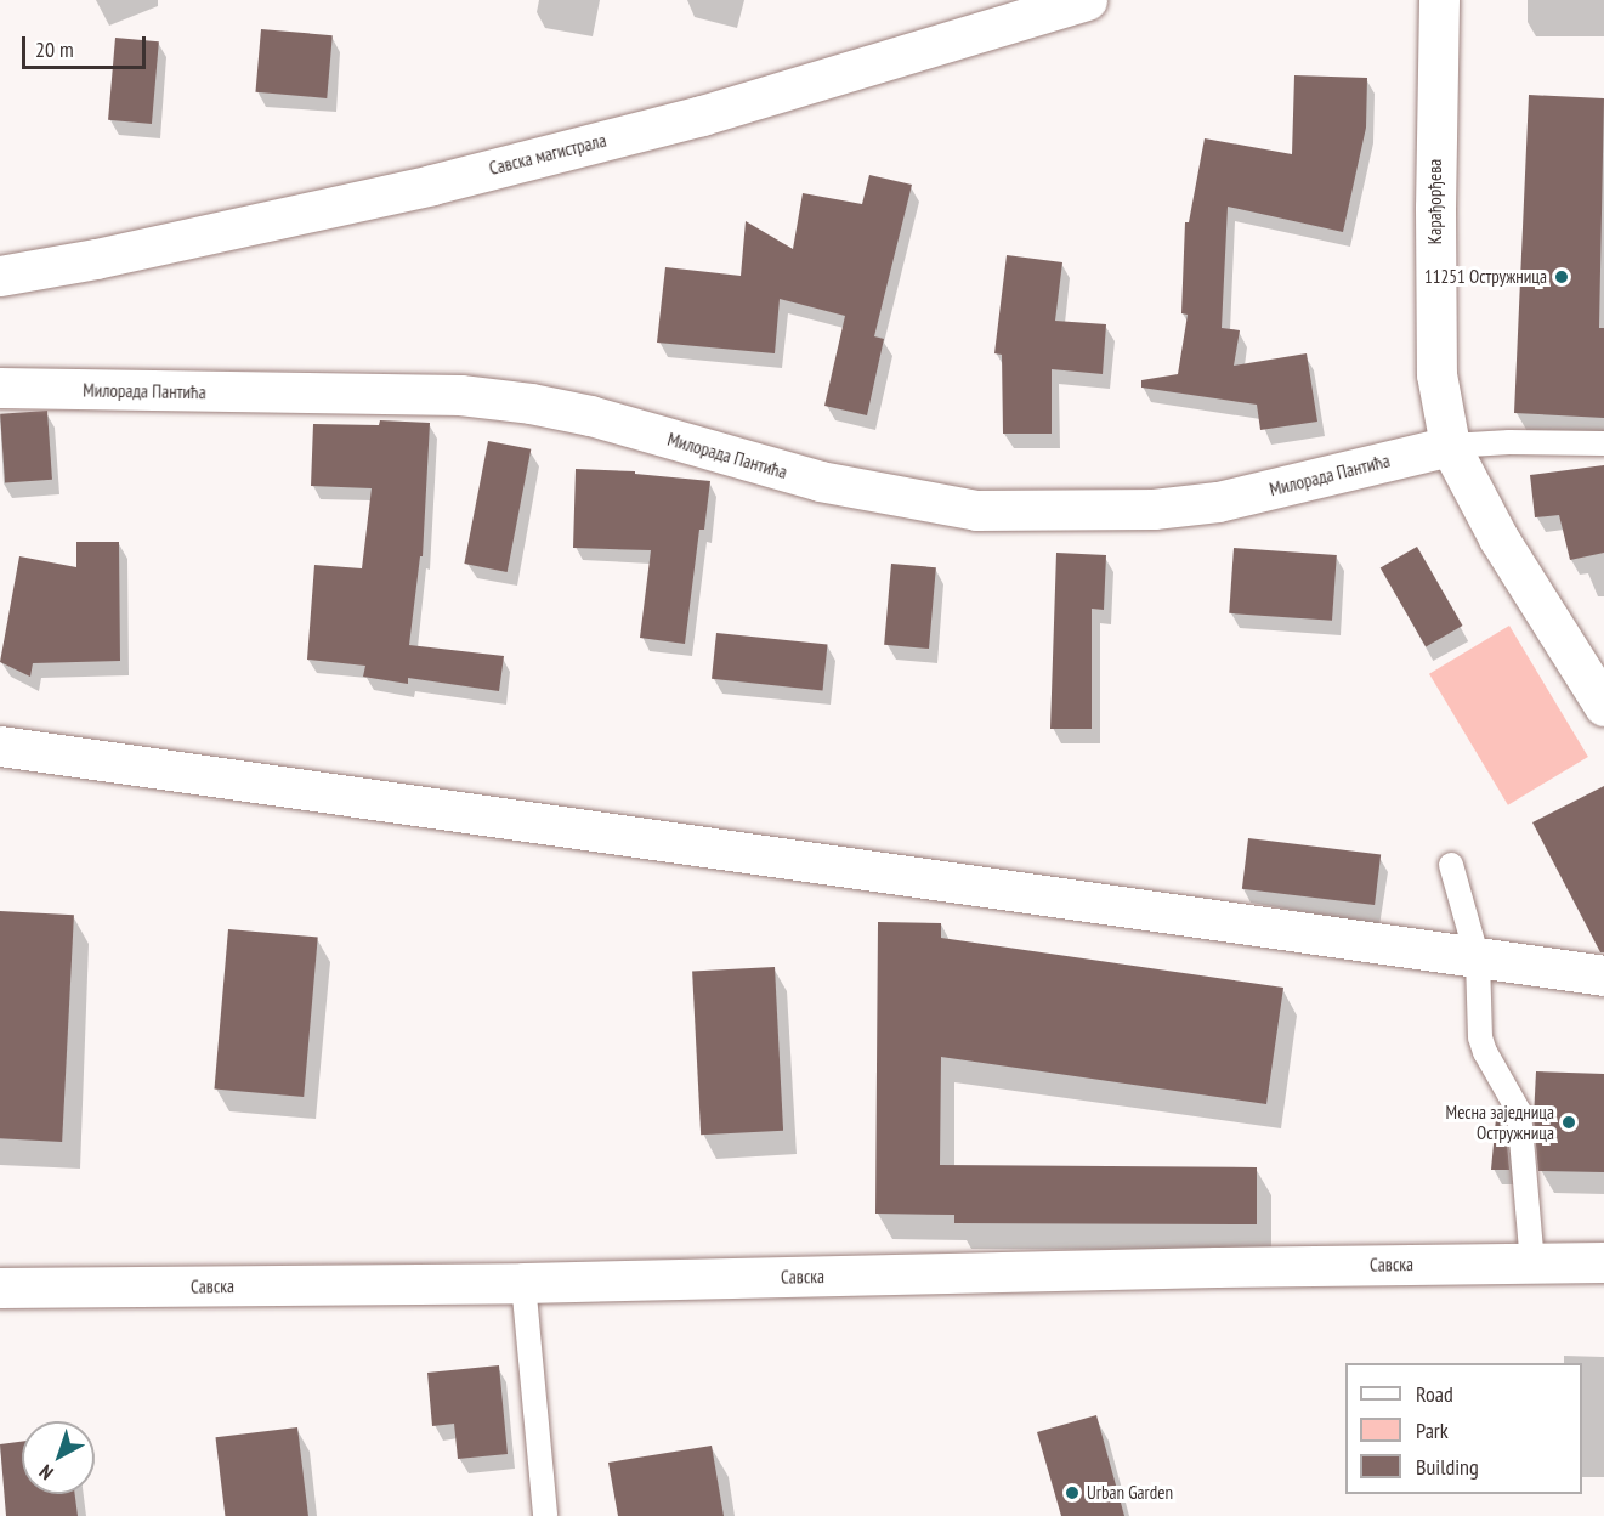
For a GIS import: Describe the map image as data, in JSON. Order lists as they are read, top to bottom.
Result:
{
  "streets": {
    "street": [
      "Савска магистрала",
      "Карађорђева",
      "Милорада Пантића",
      "Савска"
    ]
  },
  "crossings": [
    ["Карађорђева", "Милорада Пантића"]
  ],
  "places": ["11251 Остружница", "Месна заједница Остружница", "Urban Garden"],
  "legend": ["Road", "Park", "Building"],
  "scale_bar": "20 m",
  "north": "bottom left"
}
